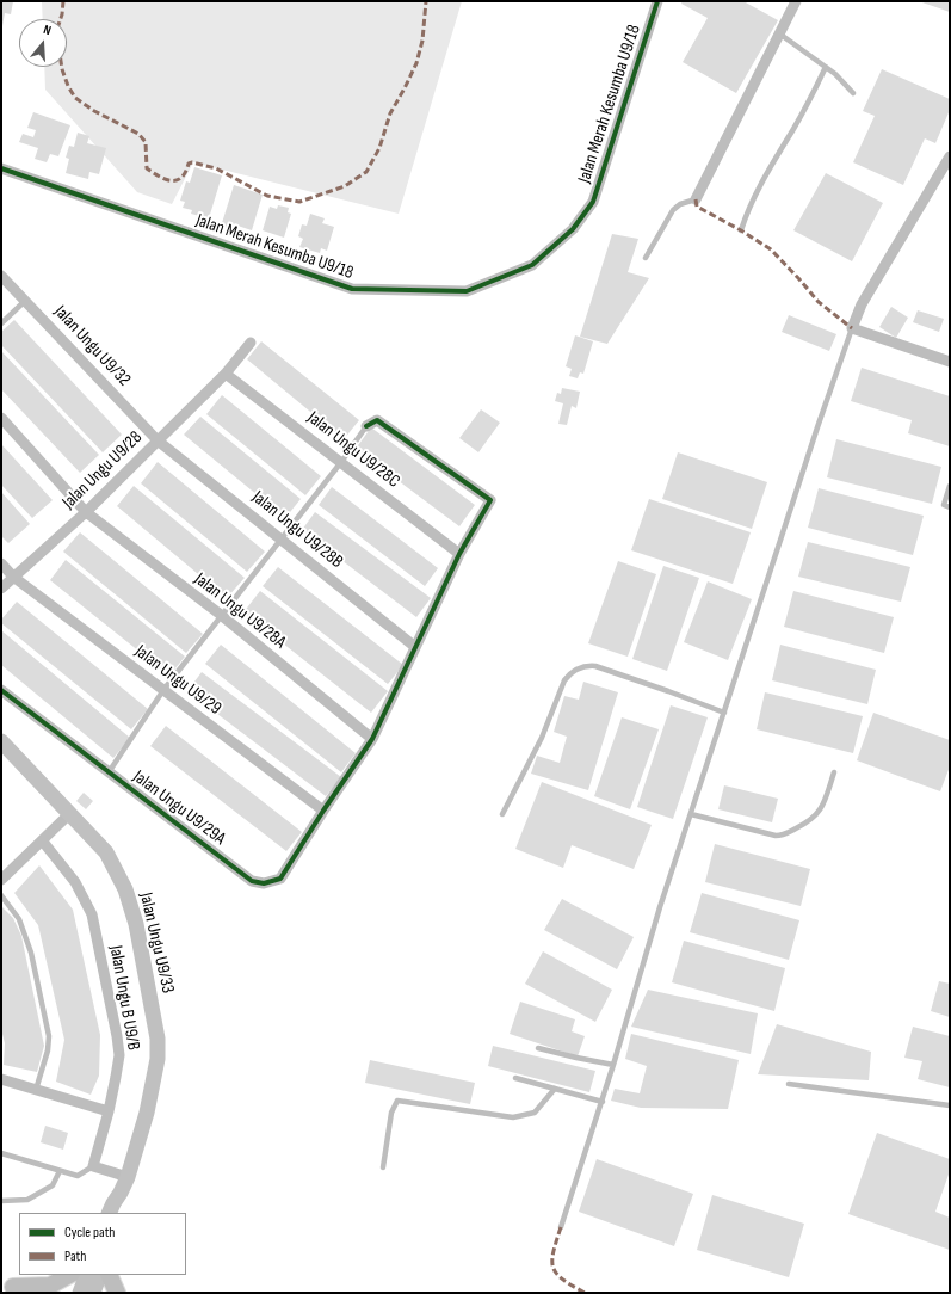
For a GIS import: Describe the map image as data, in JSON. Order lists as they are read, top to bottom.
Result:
{
  "streets": {
    "street": [
      "Jalan Merah Kesumba U9/18",
      "Jalan Ungu U9/32",
      "Jalan Ungu U9/28C",
      "Jalan Ungu U9/28",
      "Jalan Ungu U9/28B",
      "Jalan Ungu U9/28A",
      "Jalan Ungu U9/29",
      "Jalan Ungu U9/29A",
      "Jalan Ungu U9/33",
      "Jalan Ungu B U9/B"
    ]
  },
  "crossings": [
    ["Jalan Ungu U9/32", "Jalan Ungu U9/28"],
    ["Jalan Ungu U9/32", "Jalan Ungu U9/28B"],
    ["Jalan Ungu U9/28C", "Jalan Ungu U9/28"],
    ["Jalan Ungu U9/28C", "Jalan Ungu U9/29A"],
    ["Jalan Ungu U9/28", "Jalan Ungu U9/28B"],
    ["Jalan Ungu U9/28", "Jalan Ungu U9/28A"],
    ["Jalan Ungu U9/28", "Jalan Ungu U9/29"],
    ["Jalan Ungu U9/28B", "Jalan Ungu U9/29A"],
    ["Jalan Ungu U9/28A", "Jalan Ungu U9/29A"],
    ["Jalan Ungu U9/29", "Jalan Ungu U9/29A"]
  ],
  "legend": ["Cycle path", "Path"],
  "north": "top"
}
